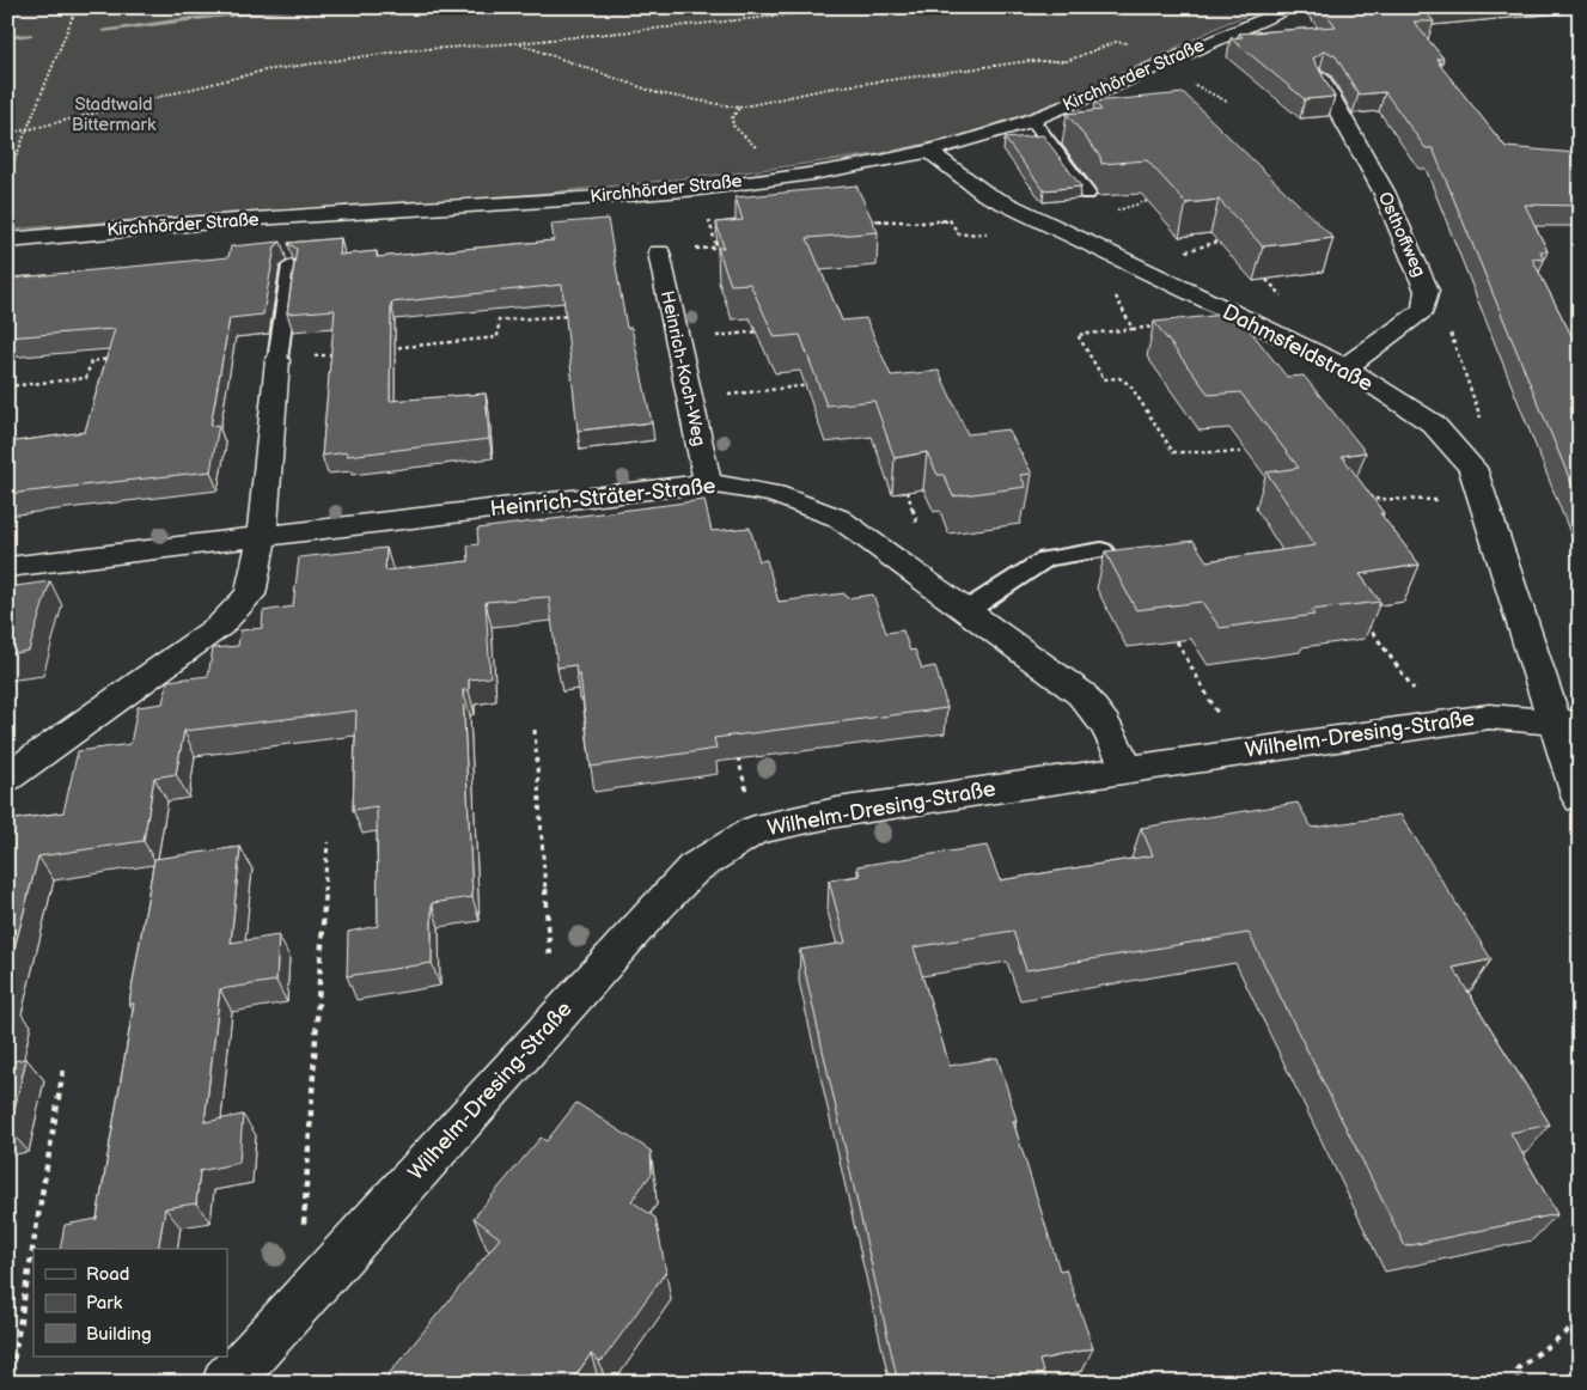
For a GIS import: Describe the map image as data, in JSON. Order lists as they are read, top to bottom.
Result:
{
  "streets": {
    "street": [
      "Kirchhörder Straße",
      "Osthoffweg",
      "Dahmsfeldstraße",
      "Heinrich-Koch-Weg",
      "Heinrich-Sträter-Straße",
      "Wilhelm-Dresing-Straße"
    ]
  },
  "crossings": [
    ["Kirchhörder Straße", "Dahmsfeldstraße"],
    ["Osthoffweg", "Dahmsfeldstraße"],
    ["Dahmsfeldstraße", "Wilhelm-Dresing-Straße"],
    ["Heinrich-Koch-Weg", "Heinrich-Sträter-Straße"],
    ["Heinrich-Sträter-Straße", "Wilhelm-Dresing-Straße"]
  ],
  "parks": ["Stadtwald Bittermark"],
  "legend": ["Road", "Park", "Building"]
}
